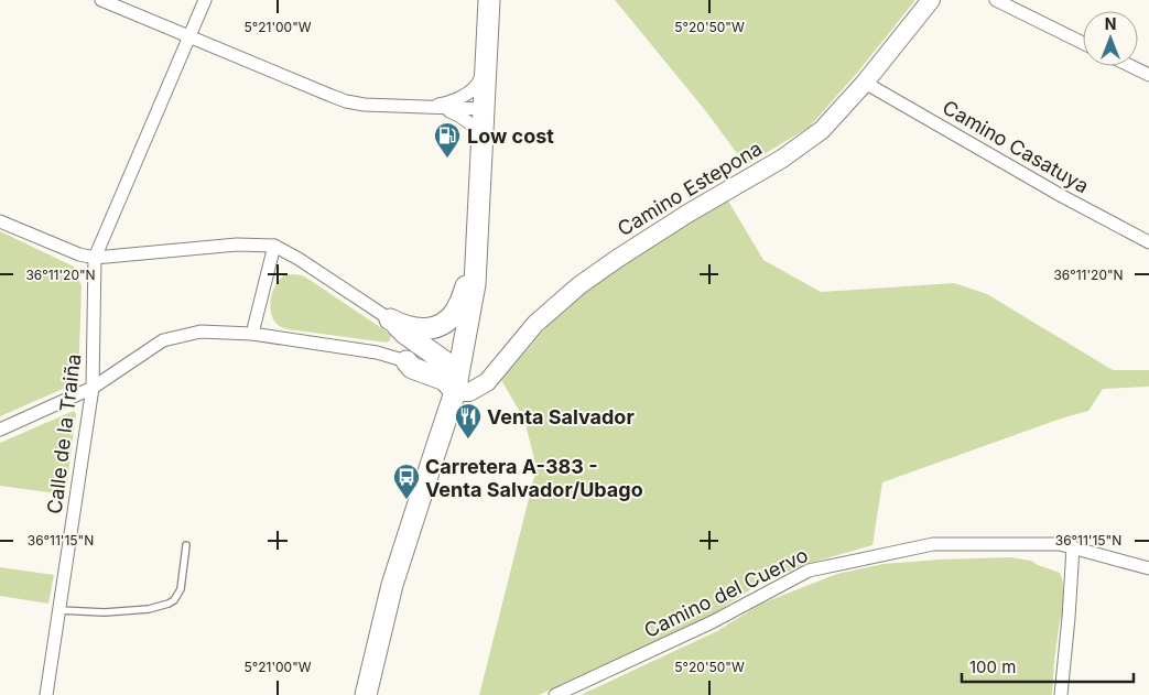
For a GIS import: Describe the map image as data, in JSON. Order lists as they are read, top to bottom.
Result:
{
  "streets": {
    "main road": ["Camino Estepona"],
    "street": ["Camino Casatuya", "Calle de la Traiña", "Camino del Cuervo"]
  },
  "crossings": [
    ["Camino Casatuya", "Camino Estepona"]
  ],
  "places": {
    "fuel station": ["Low cost"],
    "restaurant": ["Venta Salvador"],
    "bus stop": ["Carretera A-383 - Venta Salvador/Ubago"]
  },
  "scale_bar": "100 m",
  "north": "top",
  "coordinates": [
    "5°21'00\"W",
    "5°20'50\"W",
    "36°11'20\"N",
    "36°11'15\"N"
  ]
}
